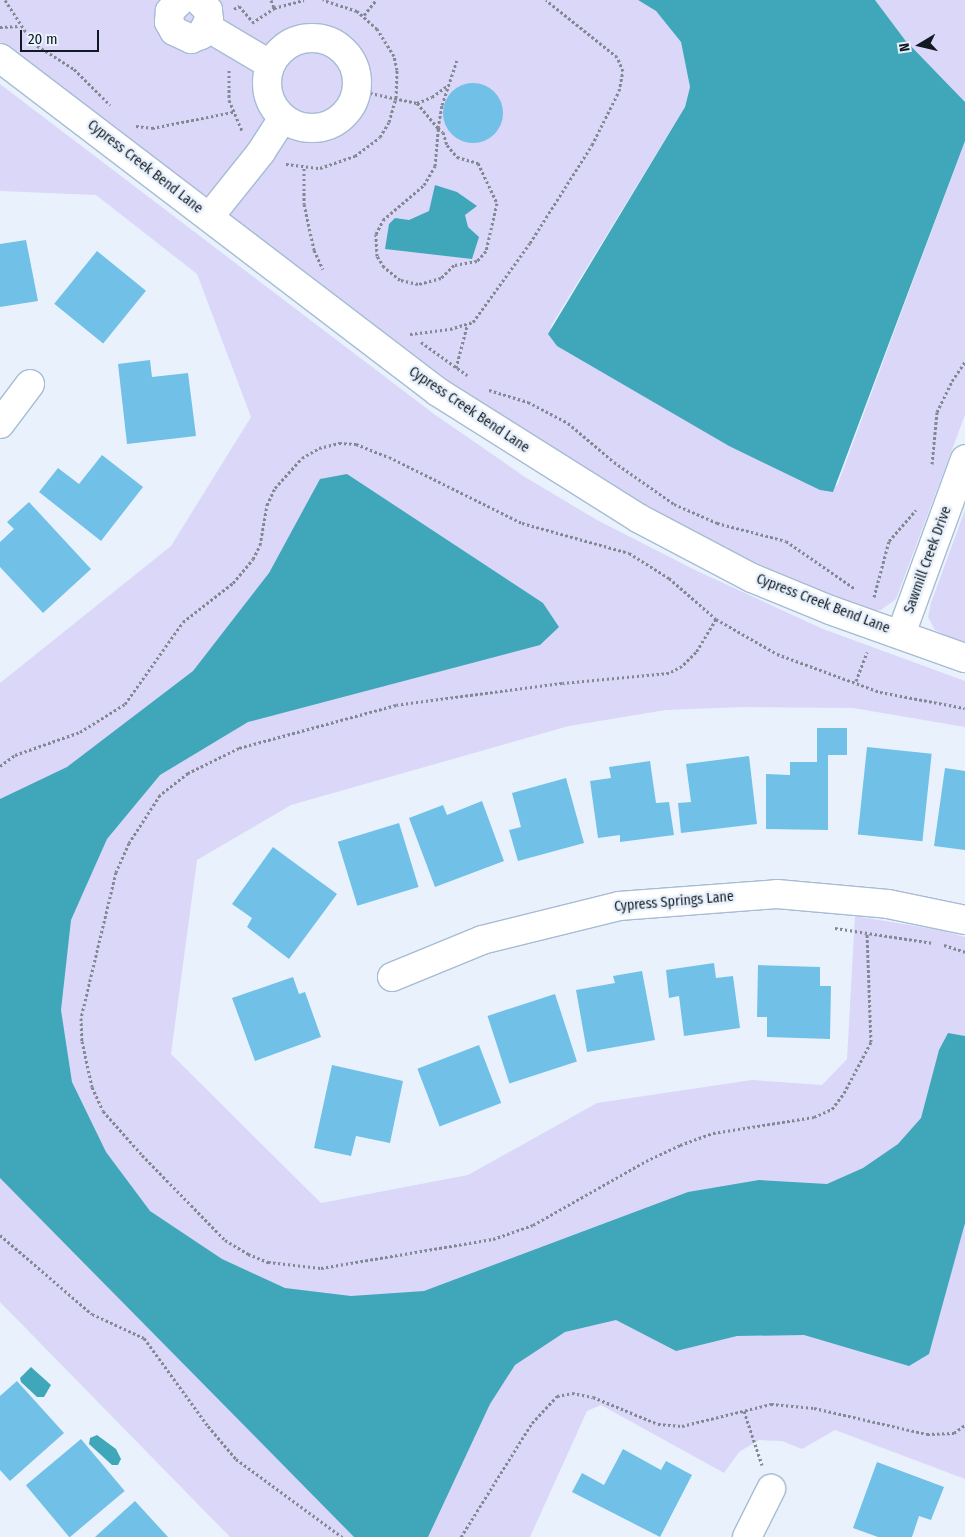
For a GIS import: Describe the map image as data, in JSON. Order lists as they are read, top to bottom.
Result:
{
  "streets": {
    "street": ["Cypress Creek Bend Lane", "Sawmill Creek Drive", "Cypress Springs Lane"]
  },
  "crossings": [
    ["Cypress Creek Bend Lane", "Sawmill Creek Drive"]
  ],
  "scale_bar": "20 m",
  "north": "left"
}
